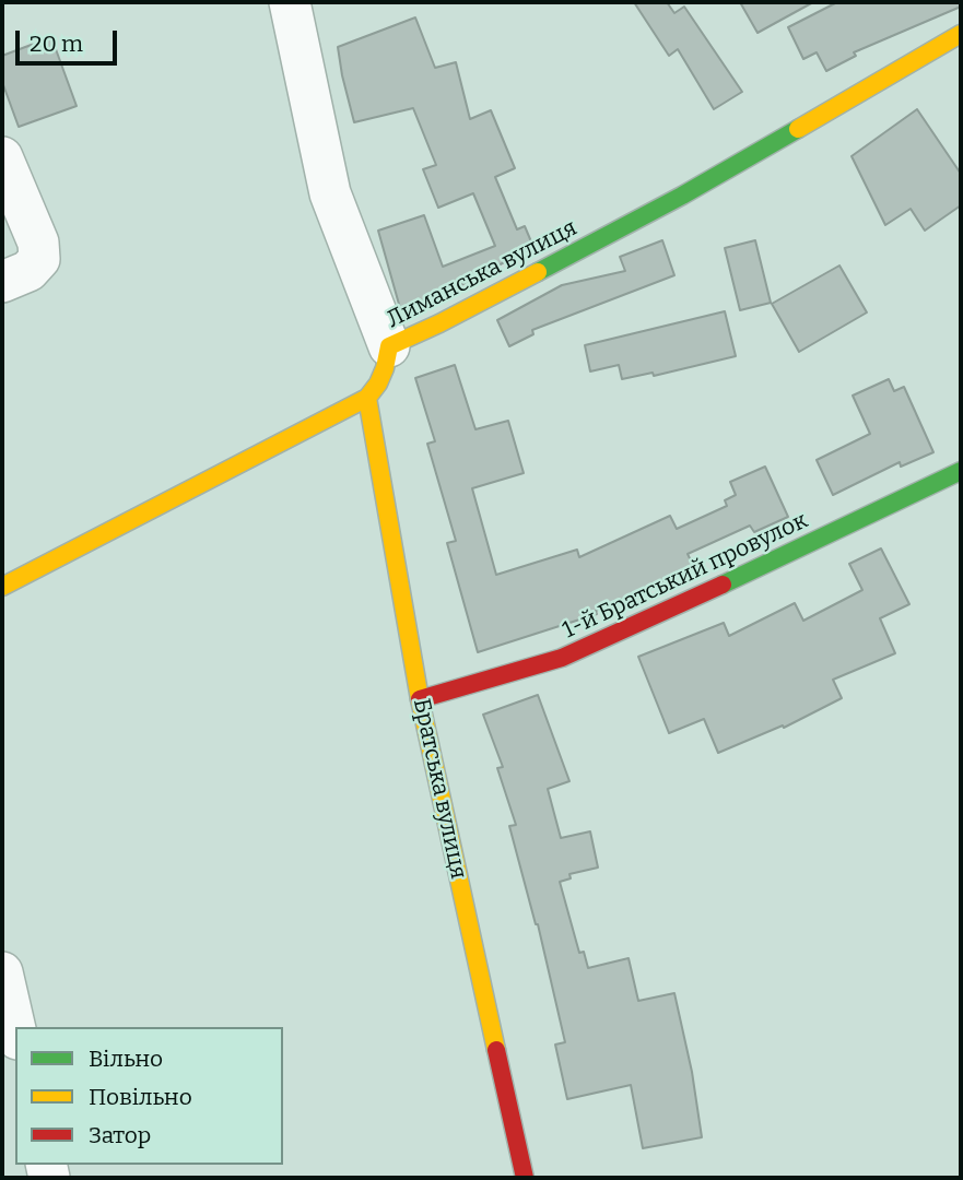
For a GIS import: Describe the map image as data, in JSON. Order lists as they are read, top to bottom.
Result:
{
  "streets": {
    "street": ["Лиманська вулиця", "1-й Братський провулок", "Братська вулиця"]
  },
  "crossings": [
    ["Лиманська вулиця", "Братська вулиця"],
    ["1-й Братський провулок", "Братська вулиця"]
  ],
  "legend": ["Вільно", "Повільно", "Затор"],
  "scale_bar": "20 m"
}
